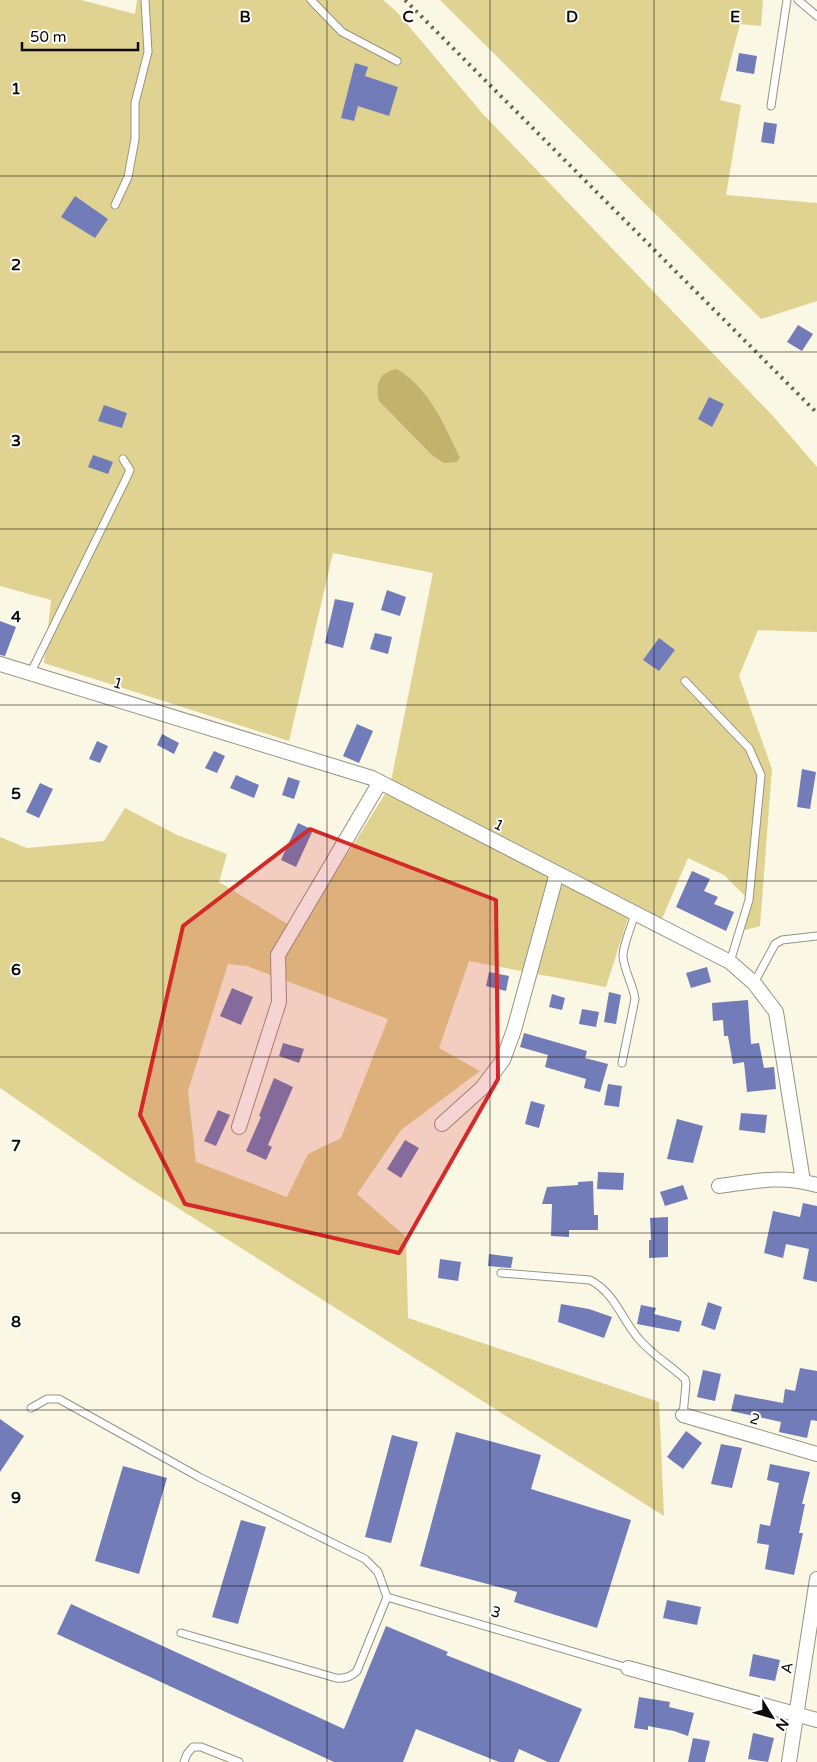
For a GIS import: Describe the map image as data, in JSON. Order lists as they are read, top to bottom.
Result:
{
  "streets": {
    "street": [
      "1",
      "2",
      "3",
      "A"
    ]
  },
  "crossings": [
    ["3", "A"]
  ],
  "scale_bar": "50 m",
  "north": "bottom right",
  "grid": {
    "columns": [
      "B",
      "C",
      "D",
      "E"
    ],
    "rows": [
      "1",
      "2",
      "3",
      "4",
      "5",
      "6",
      "7",
      "8",
      "9"
    ]
  }
}
